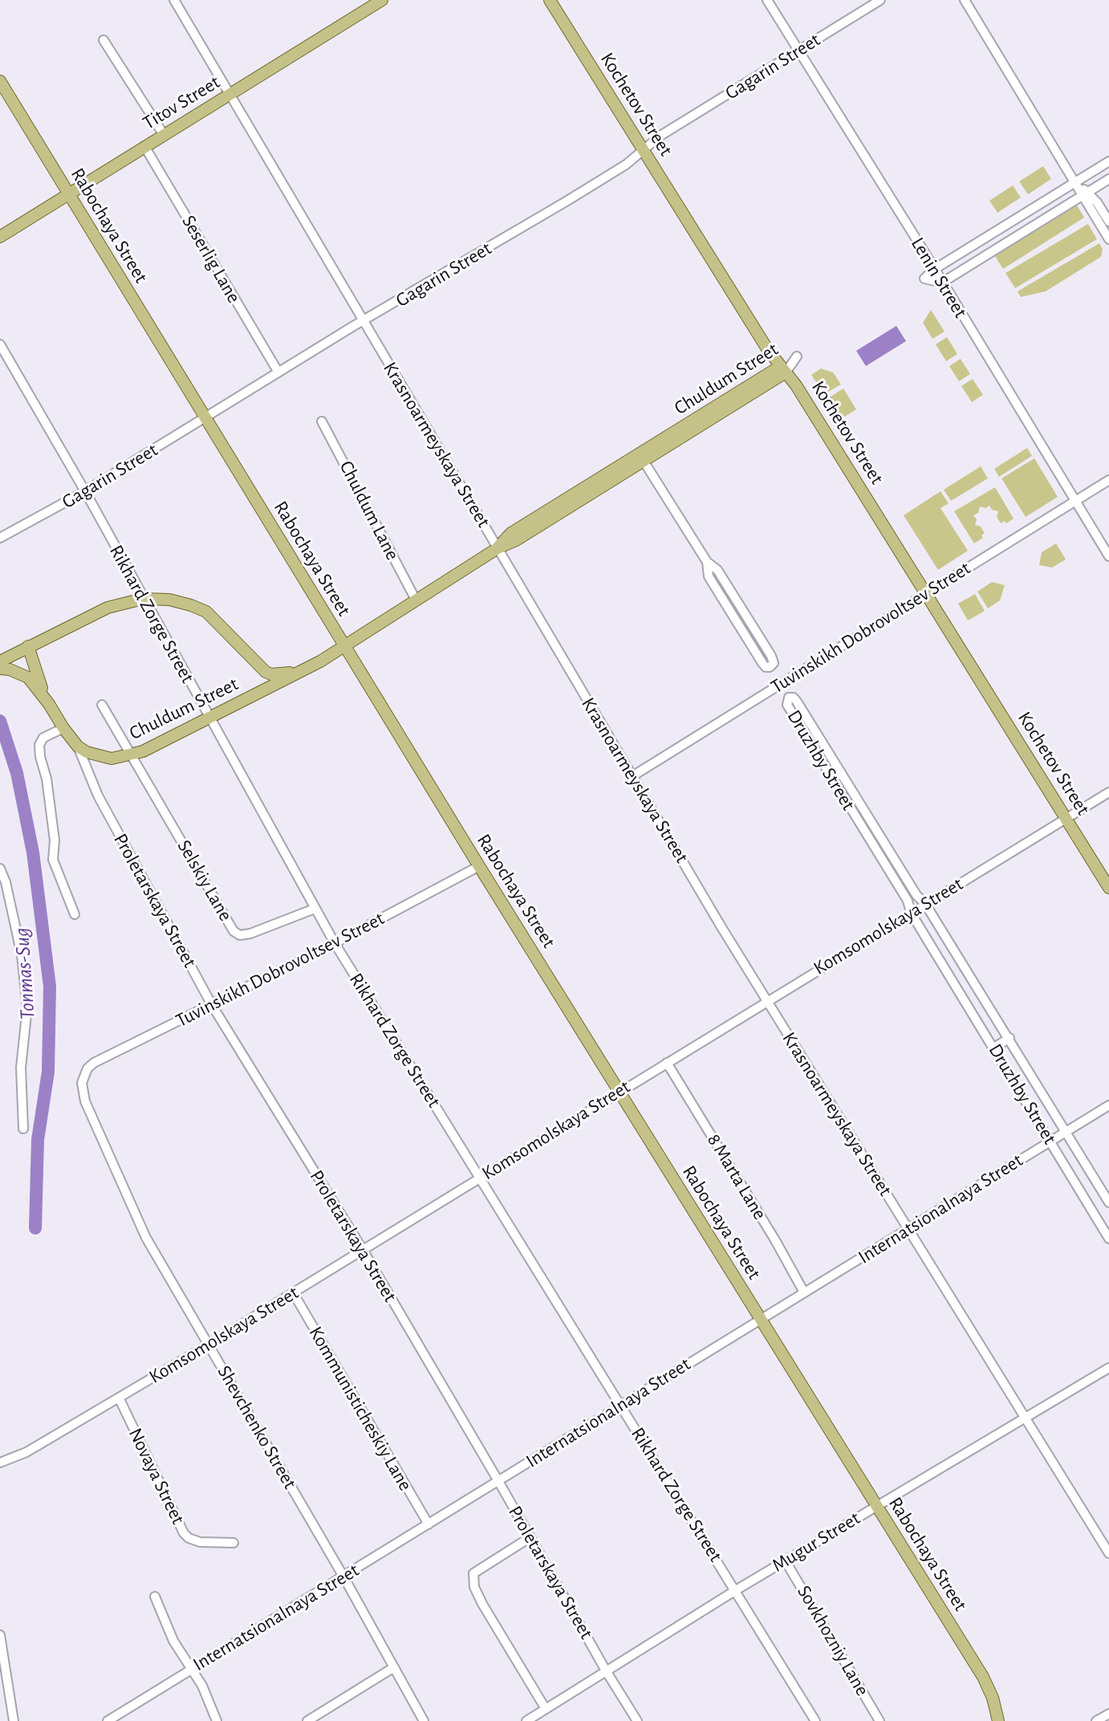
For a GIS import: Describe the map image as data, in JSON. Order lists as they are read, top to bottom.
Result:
{
  "streets": {
    "main road": [
      "Titov Street",
      "Kochetov Street",
      "Rabochaya Street",
      "Chuldum Street"
    ],
    "street": [
      "Gagarin Street",
      "Seserlig Lane",
      "Lenin Street",
      "Krasnoarmeyskaya Street",
      "Chuldum Lane",
      "Rikhard Zorge Street",
      "Tuvinskikh Dobrovoltsev Street",
      "Druzhby Street",
      "Selskiy Lane",
      "Proletarskaya Street",
      "Komsomolskaya Street",
      "8 Marta Lane",
      "Internatsionalnaya Street",
      "Kommunisticheskiy Lane",
      "Shevchenko Street",
      "Novaya Street",
      "Mugur Street",
      "Sovkhozniy Lane"
    ]
  },
  "crossings": [
    ["Gagarin Street", "Kochetov Street"],
    ["Gagarin Street", "Rabochaya Street"],
    ["Gagarin Street", "Seserlig Lane"],
    ["Gagarin Street", "Lenin Street"],
    ["Gagarin Street", "Krasnoarmeyskaya Street"],
    ["Gagarin Street", "Rikhard Zorge Street"],
    ["Titov Street", "Rabochaya Street"],
    ["Titov Street", "Seserlig Lane"],
    ["Titov Street", "Krasnoarmeyskaya Street"],
    ["Kochetov Street", "Chuldum Street"],
    ["Kochetov Street", "Tuvinskikh Dobrovoltsev Street"],
    ["Kochetov Street", "Komsomolskaya Street"],
    ["Rabochaya Street", "Chuldum Street"],
    ["Rabochaya Street", "Tuvinskikh Dobrovoltsev Street"],
    ["Rabochaya Street", "Komsomolskaya Street"],
    ["Rabochaya Street", "Internatsionalnaya Street"],
    ["Rabochaya Street", "Mugur Street"],
    ["Lenin Street", "Tuvinskikh Dobrovoltsev Street"],
    ["Chuldum Street", "Krasnoarmeyskaya Street"],
    ["Chuldum Street", "Chuldum Lane"],
    ["Chuldum Street", "Rikhard Zorge Street"],
    ["Chuldum Street", "Selskiy Lane"],
    ["Chuldum Street", "Proletarskaya Street"],
    ["Krasnoarmeyskaya Street", "Tuvinskikh Dobrovoltsev Street"],
    ["Krasnoarmeyskaya Street", "Komsomolskaya Street"],
    ["Krasnoarmeyskaya Street", "Internatsionalnaya Street"],
    ["Krasnoarmeyskaya Street", "Mugur Street"],
    ["Rikhard Zorge Street", "Tuvinskikh Dobrovoltsev Street"],
    ["Rikhard Zorge Street", "Selskiy Lane"],
    ["Rikhard Zorge Street", "Komsomolskaya Street"],
    ["Rikhard Zorge Street", "Internatsionalnaya Street"],
    ["Rikhard Zorge Street", "Mugur Street"],
    ["Tuvinskikh Dobrovoltsev Street", "Proletarskaya Street"],
    ["Tuvinskikh Dobrovoltsev Street", "Shevchenko Street"],
    ["Druzhby Street", "Komsomolskaya Street"],
    ["Druzhby Street", "Internatsionalnaya Street"],
    ["Proletarskaya Street", "Komsomolskaya Street"],
    ["Proletarskaya Street", "Internatsionalnaya Street"],
    ["Proletarskaya Street", "Mugur Street"],
    ["Komsomolskaya Street", "8 Marta Lane"],
    ["Komsomolskaya Street", "Kommunisticheskiy Lane"],
    ["Komsomolskaya Street", "Shevchenko Street"],
    ["Komsomolskaya Street", "Novaya Street"],
    ["8 Marta Lane", "Internatsionalnaya Street"],
    ["Internatsionalnaya Street", "Kommunisticheskiy Lane"],
    ["Internatsionalnaya Street", "Shevchenko Street"],
    ["Mugur Street", "Sovkhozniy Lane"]
  ],
  "water": ["Tonmas-Sug"]
}
